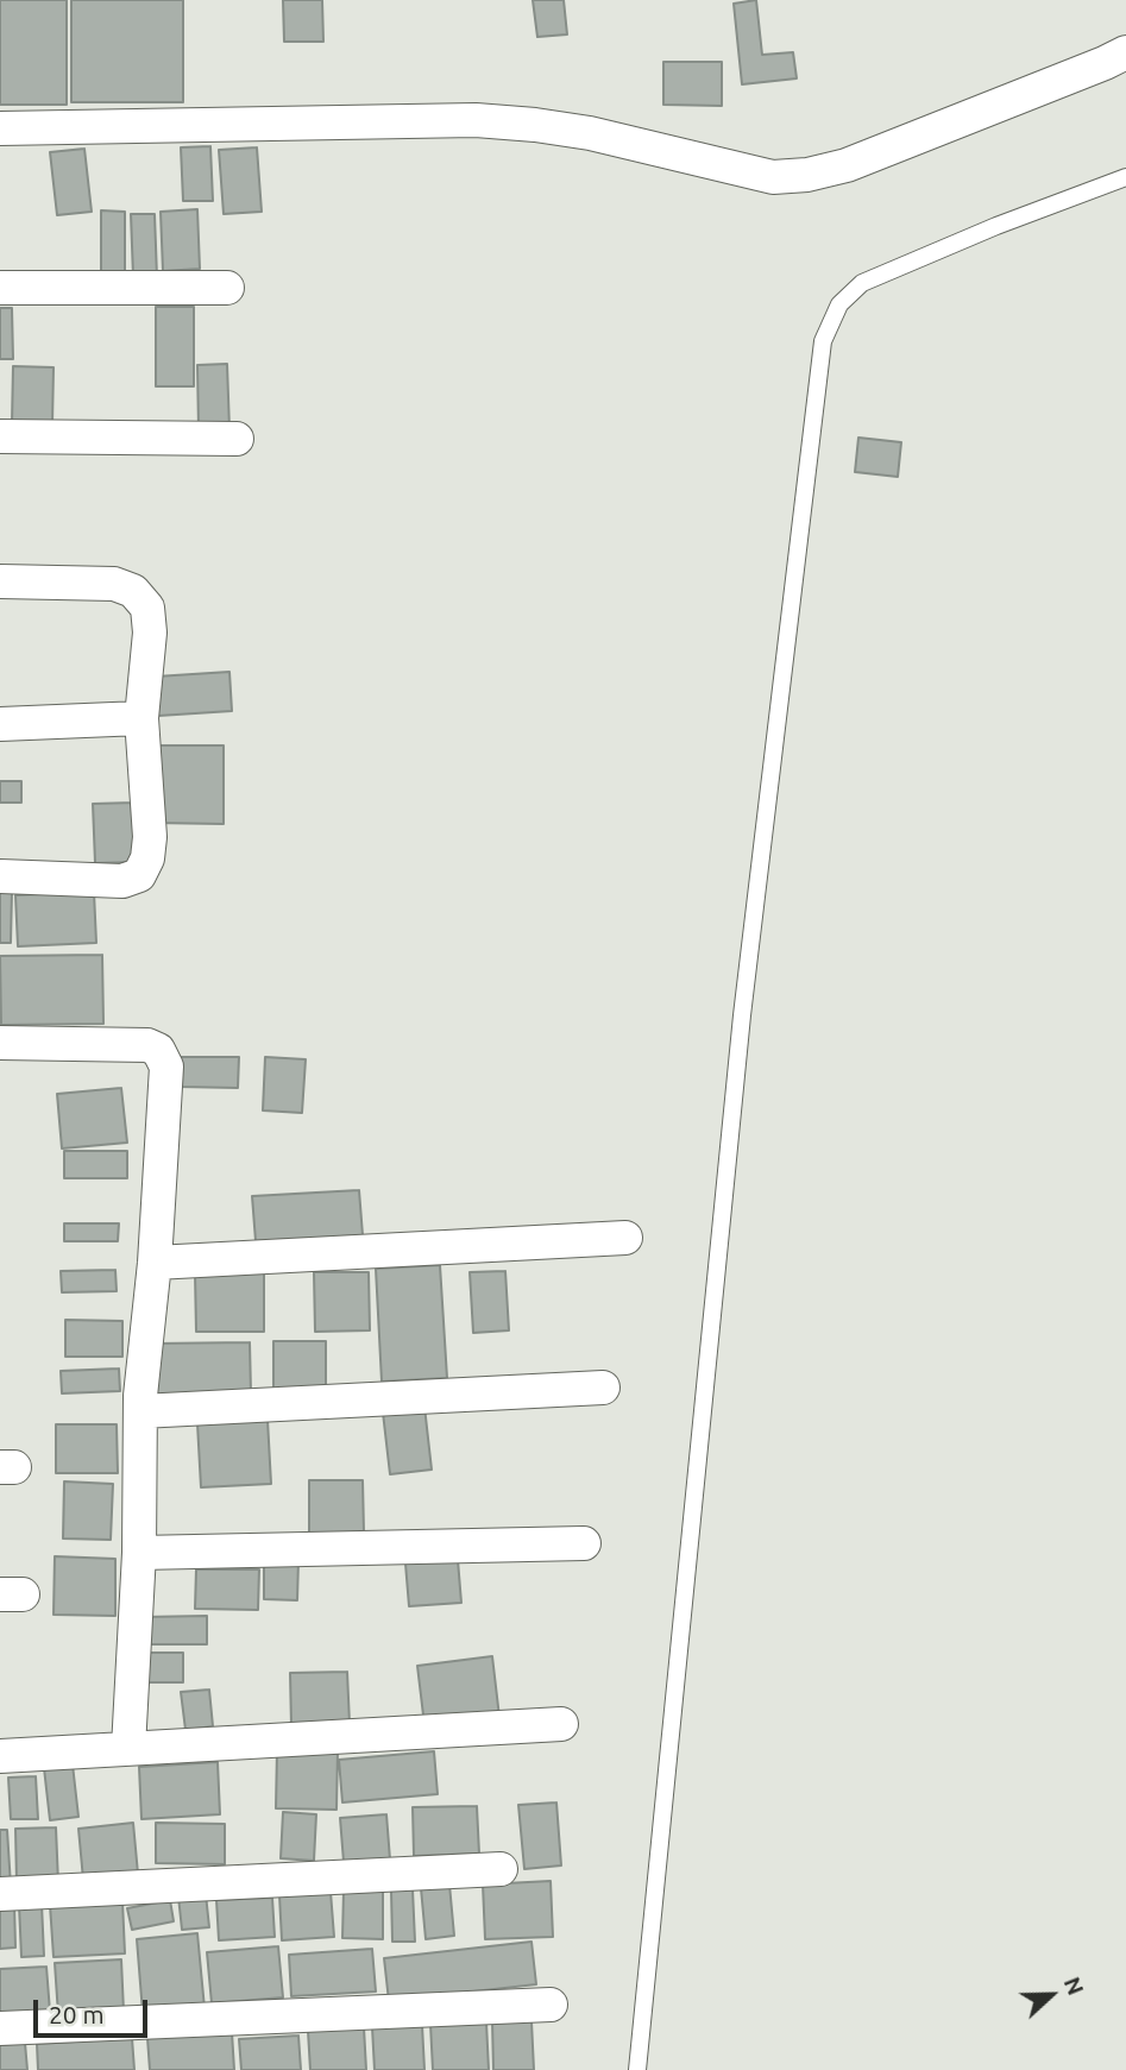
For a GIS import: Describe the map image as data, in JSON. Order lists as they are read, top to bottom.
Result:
{
  "scale_bar": "20 m",
  "north": "right"
}
